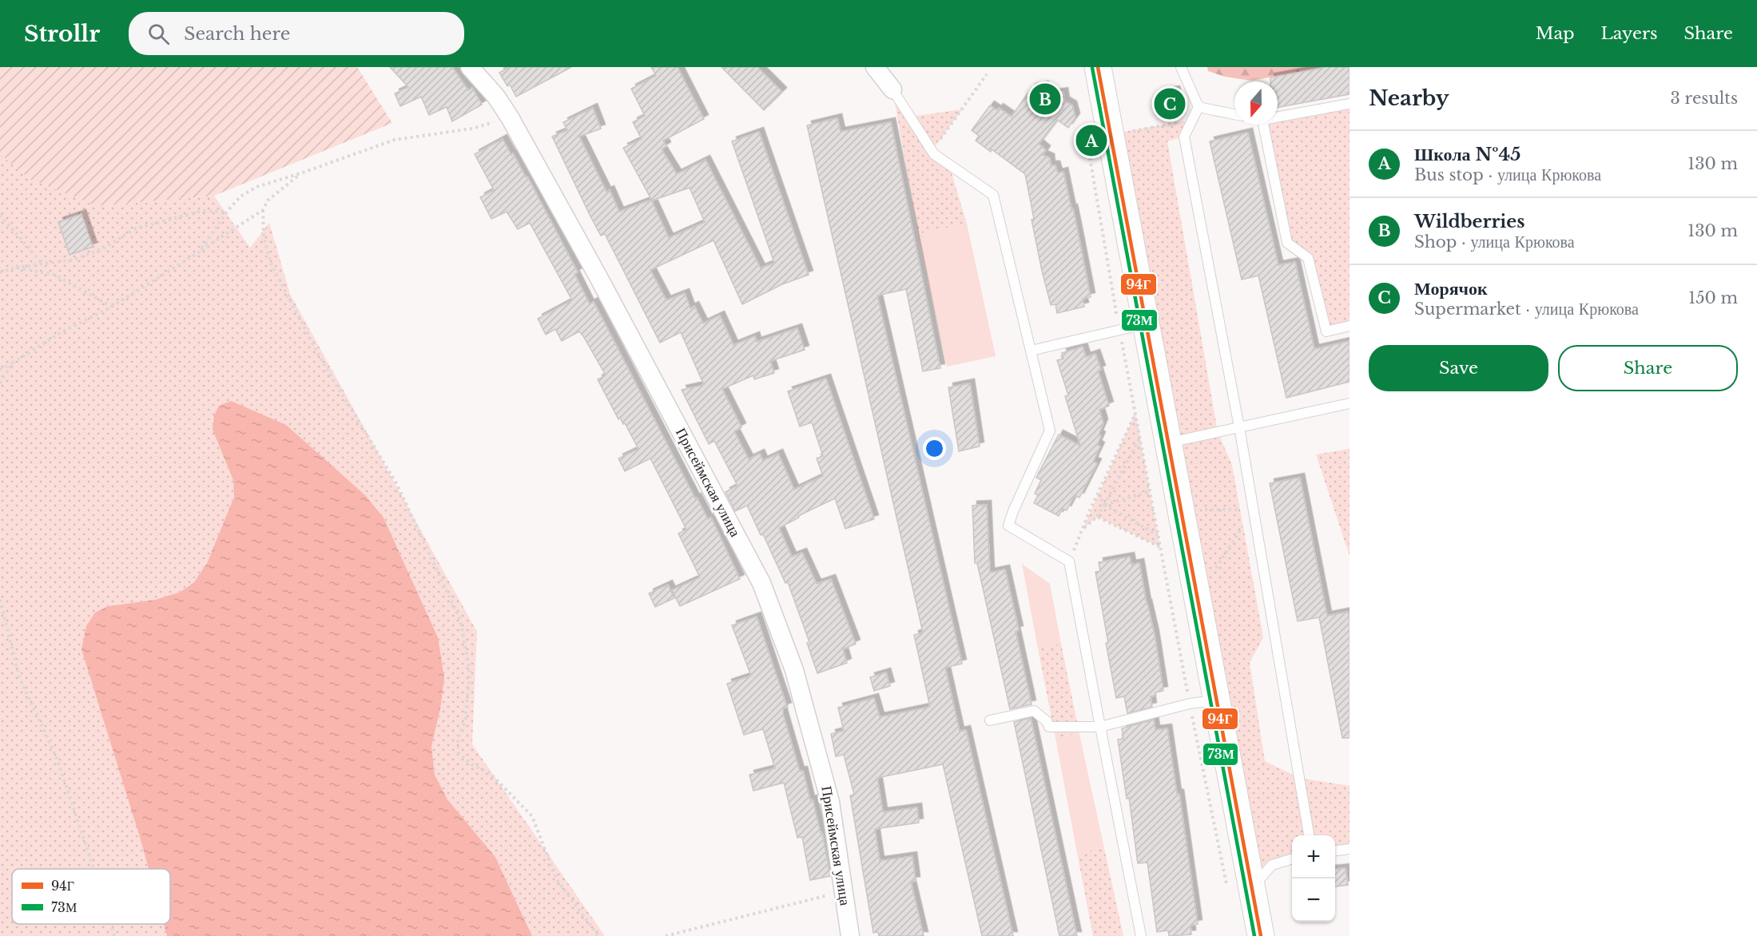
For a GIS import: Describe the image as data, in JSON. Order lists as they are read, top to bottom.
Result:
{
  "streets": {
    "street": ["Присеймская улица"]
  },
  "lines": ["transit line 94Г", "transit line 73М"],
  "legend": ["94Г", "73М"],
  "north": "bottom",
  "page": {
    "header": "Strollr",
    "search": "Search here",
    "nav": ["Map", "Layers", "Share"],
    "heading": ["Nearby", "3 results"],
    "pins": ["B", "C", "A"],
    "list": [
      {
        "mark": "A",
        "name": "Школа №45",
        "note": "Bus stop · улица Крюкова",
        "value": "130 m"
      },
      {
        "mark": "B",
        "name": "Wildberries",
        "note": "Shop · улица Крюкова",
        "value": "130 m"
      },
      {
        "mark": "C",
        "name": "Морячок",
        "note": "Supermarket · улица Крюкова",
        "value": "150 m"
      }
    ],
    "buttons": ["Save", "Share"],
    "map_buttons": ["+", "−"]
  }
}
